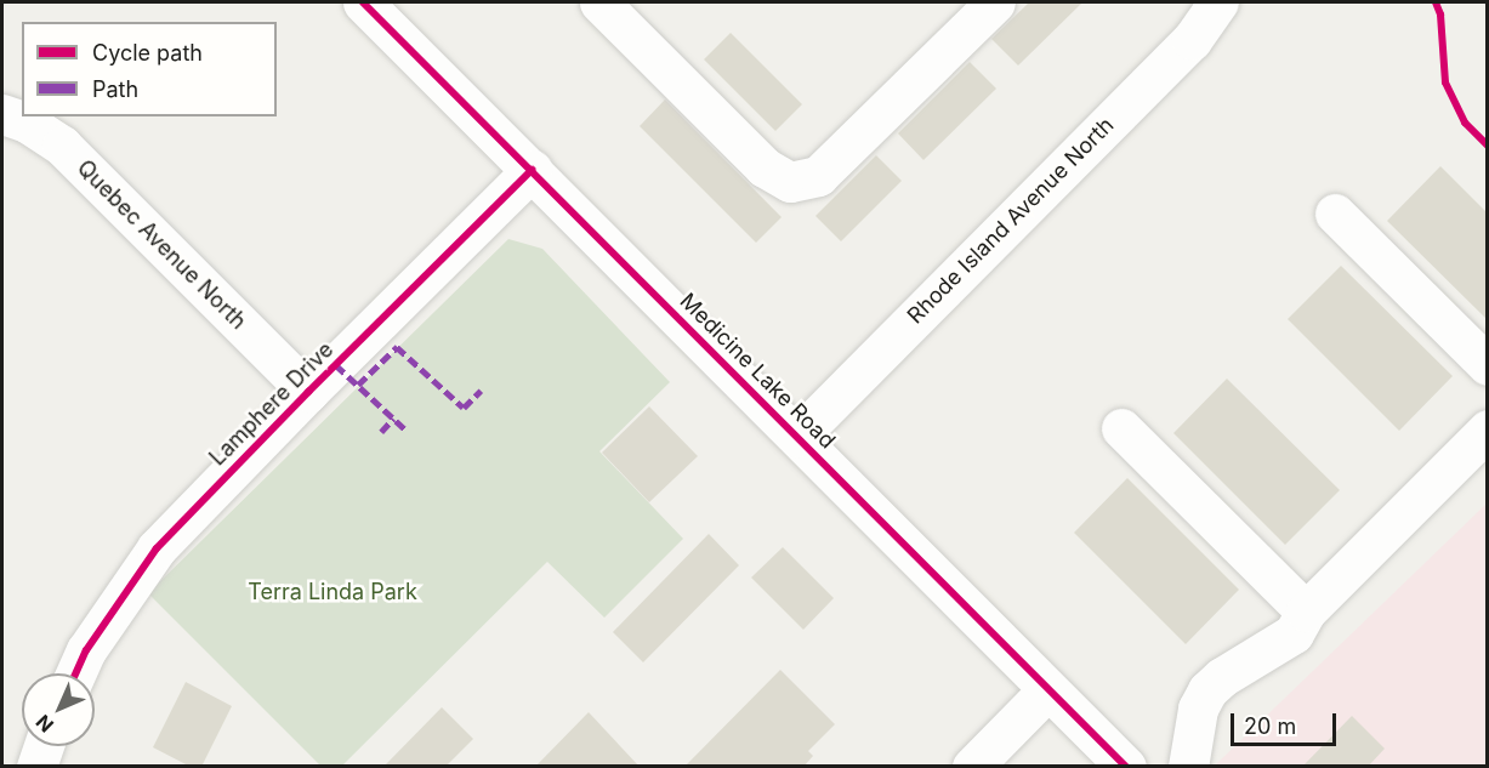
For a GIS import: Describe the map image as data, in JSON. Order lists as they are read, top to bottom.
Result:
{
  "streets": {
    "street": [
      "Rhode Island Avenue North",
      "Quebec Avenue North",
      "Medicine Lake Road",
      "Lamphere Drive"
    ]
  },
  "crossings": [
    ["Rhode Island Avenue North", "Medicine Lake Road"],
    ["Quebec Avenue North", "Lamphere Drive"],
    ["Medicine Lake Road", "Lamphere Drive"]
  ],
  "parks": ["Terra Linda Park"],
  "legend": ["Cycle path", "Path"],
  "scale_bar": "20 m",
  "north": "bottom left"
}
